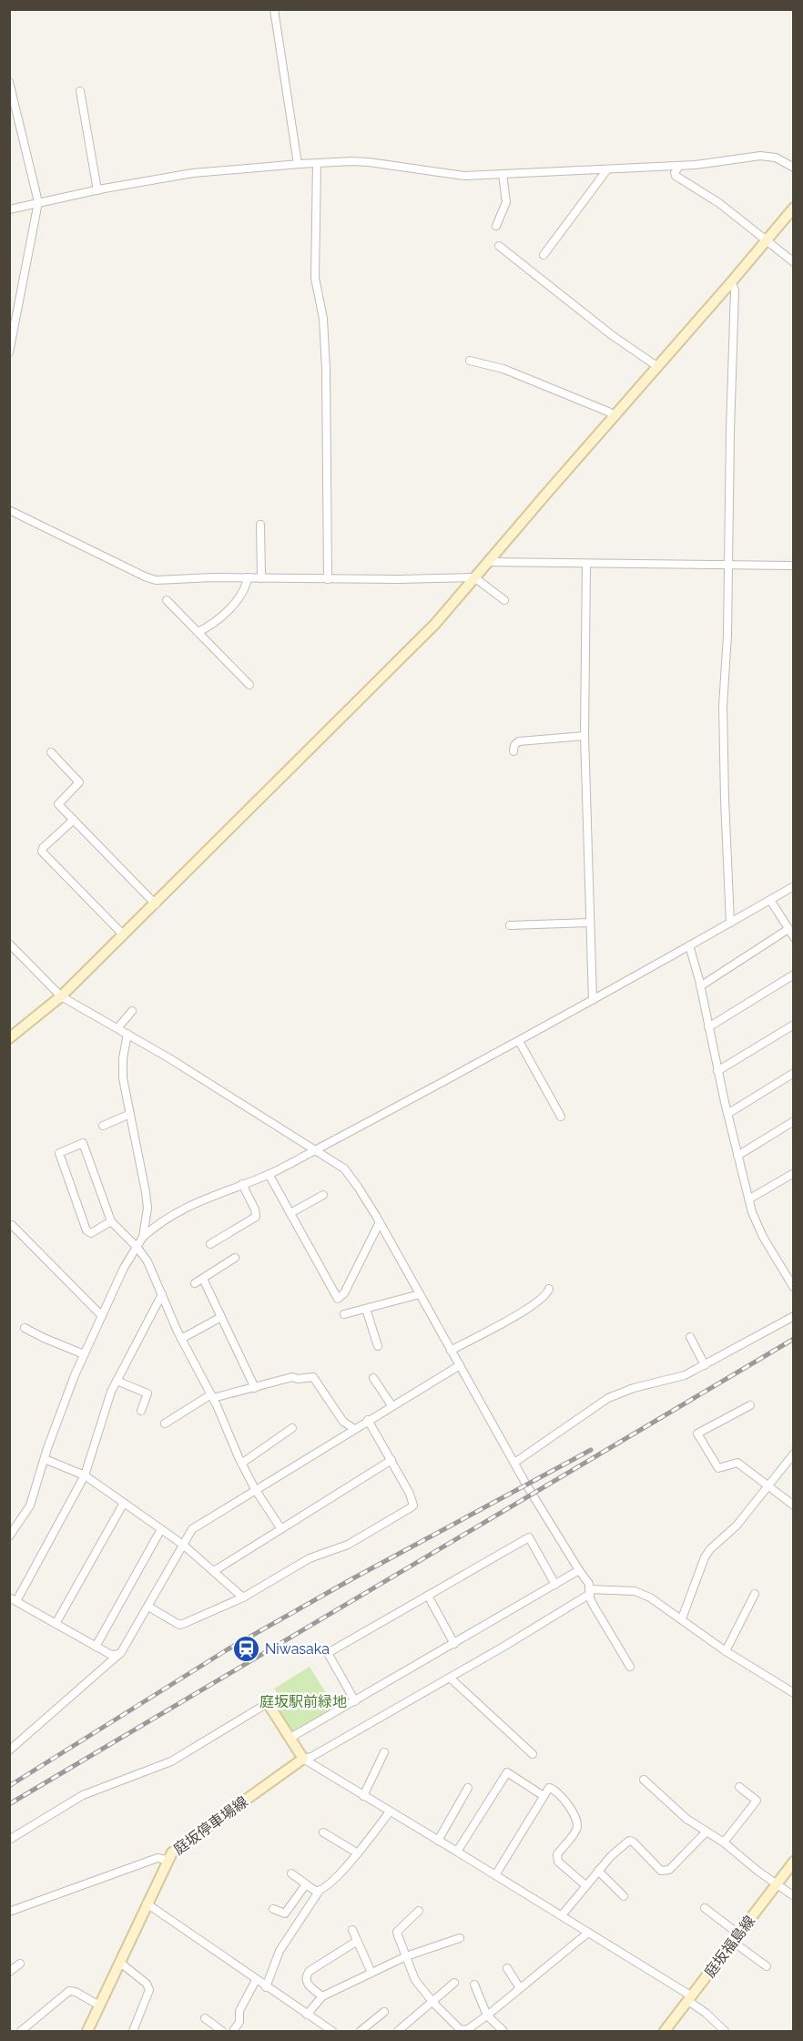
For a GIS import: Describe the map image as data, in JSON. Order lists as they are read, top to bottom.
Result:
{
  "streets": {
    "street": ["庭坂停車場線", "庭坂福島線"]
  },
  "parks": ["庭坂駅前緑地"],
  "places": {
    "station": ["Niwasaka"]
  }
}
